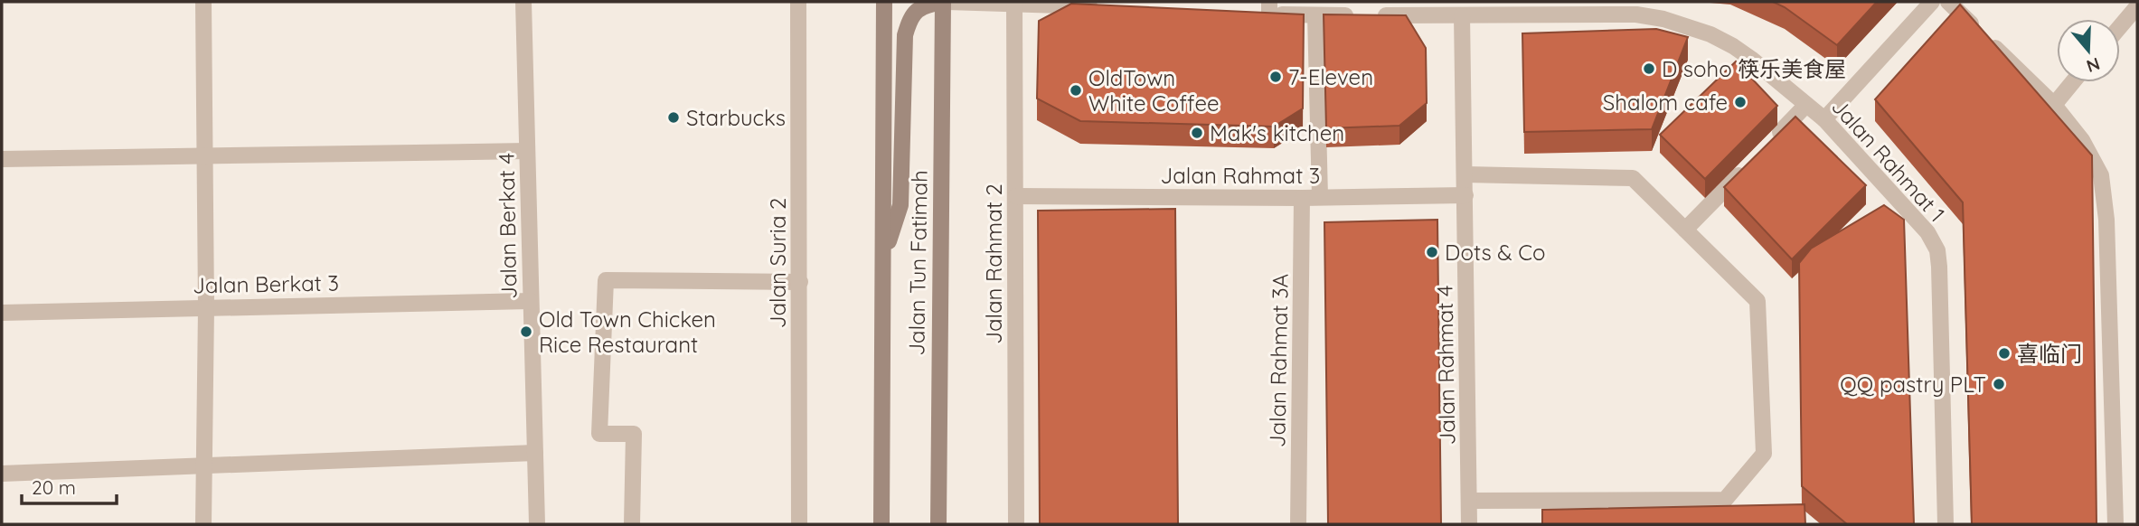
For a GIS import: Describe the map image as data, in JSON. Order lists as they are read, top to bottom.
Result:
{
  "streets": {
    "main road": ["Jalan Tun Fatimah"],
    "street": [
      "Jalan Rahmat 1",
      "Jalan Rahmat 3",
      "Jalan Berkat 4",
      "Jalan Suria 2",
      "Jalan Rahmat 2",
      "Jalan Berkat 3",
      "Jalan Rahmat 3A",
      "Jalan Rahmat 4"
    ]
  },
  "crossings": [
    ["Jalan Rahmat 1", "Jalan Rahmat 4"],
    ["Jalan Rahmat 3", "Jalan Rahmat 2"],
    ["Jalan Rahmat 3", "Jalan Rahmat 3A"],
    ["Jalan Rahmat 3", "Jalan Rahmat 4"],
    ["Jalan Berkat 4", "Jalan Berkat 3"]
  ],
  "places": [
    "D soho 筷乐美食屋",
    "7-Eleven",
    "OldTown White Coffee",
    "Shalom cafe",
    "Starbucks",
    "Mak's kitchen",
    "Dots & Co",
    "Old Town Chicken Rice Restaurant",
    "喜临门",
    "QQ pastry PLT"
  ],
  "scale_bar": "20 m",
  "north": "bottom"
}
